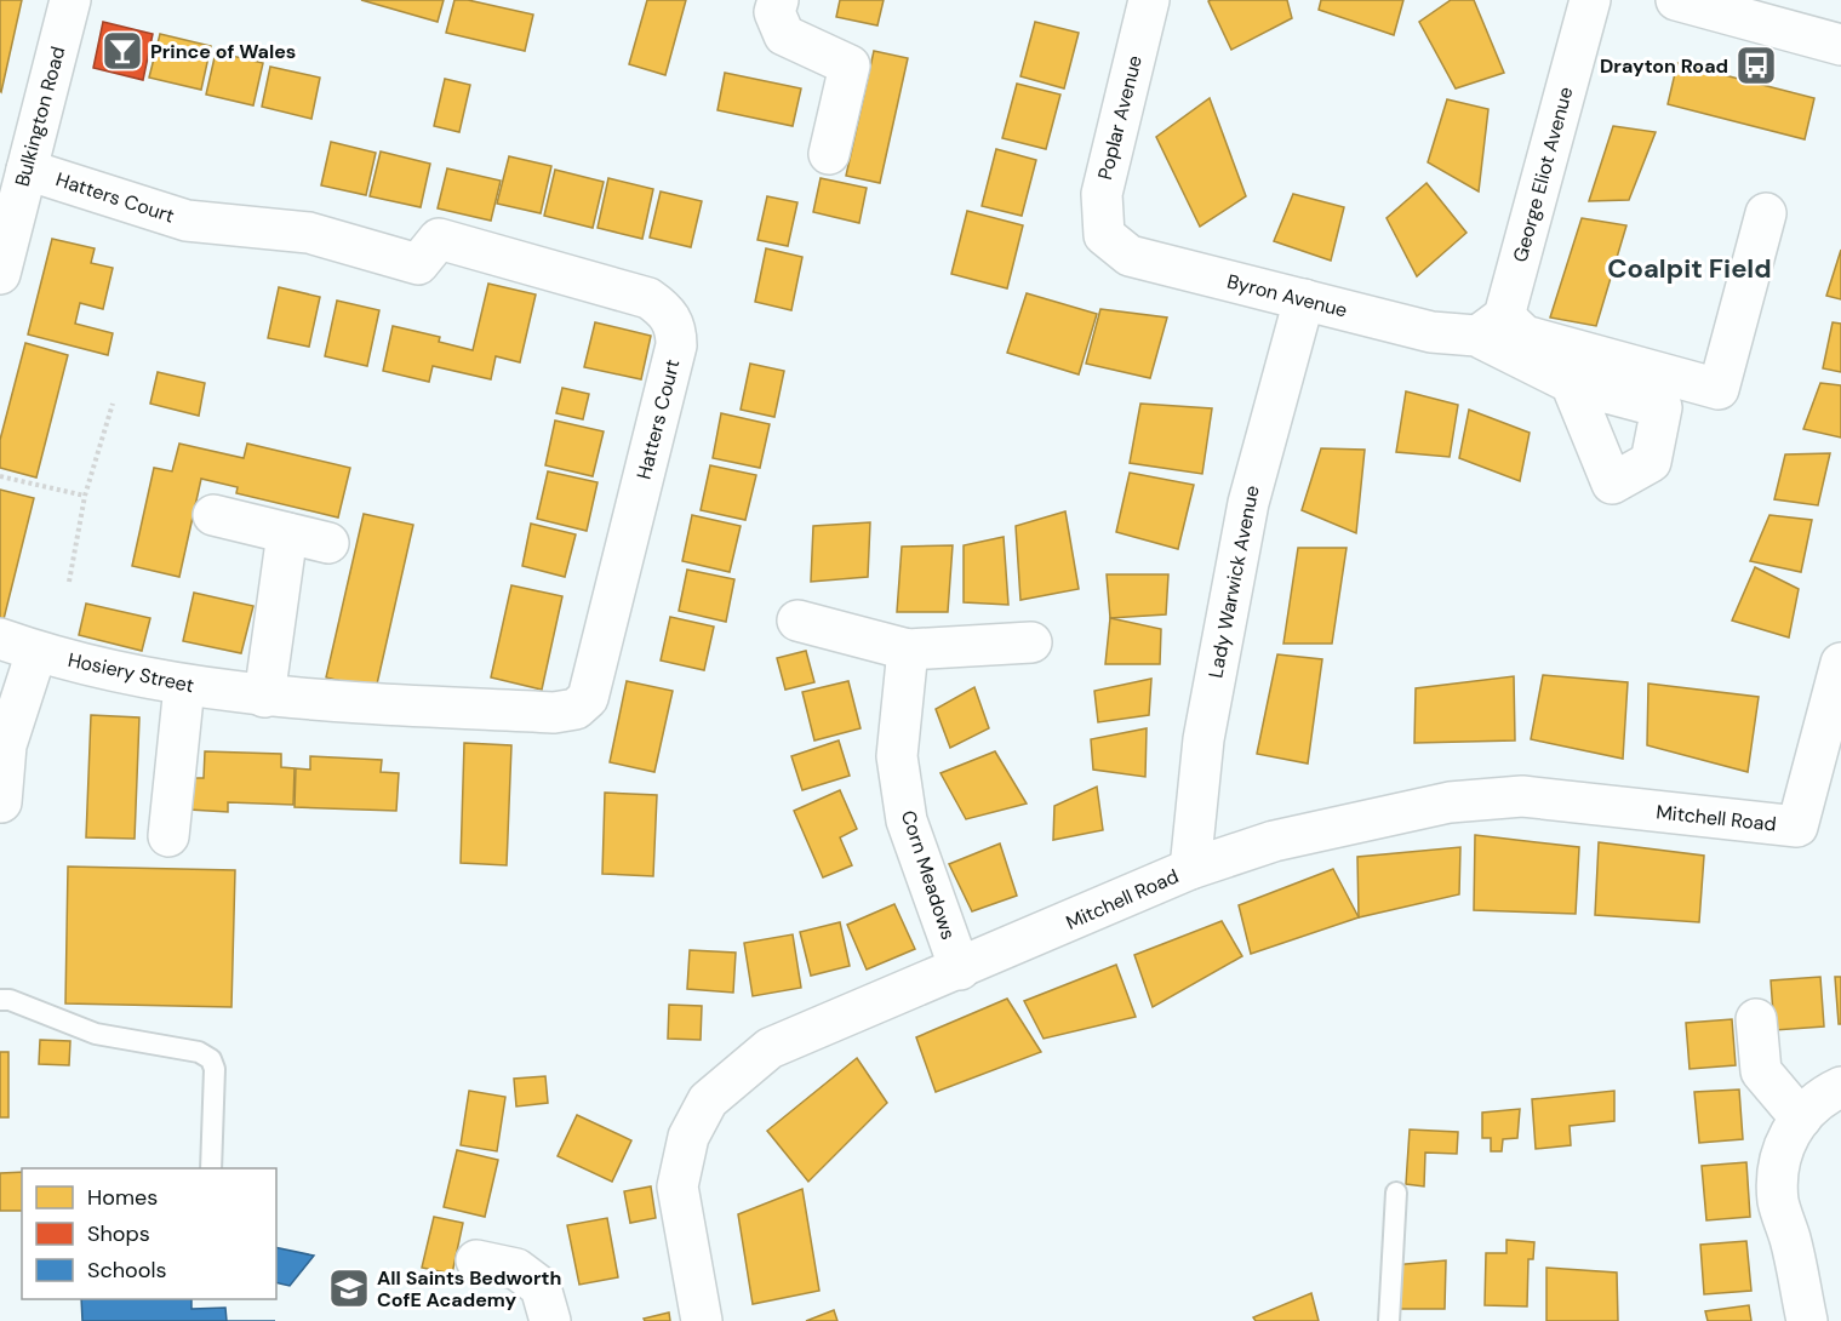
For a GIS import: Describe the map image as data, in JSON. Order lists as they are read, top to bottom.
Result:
{
  "streets": {
    "street": [
      "Bulkington Road",
      "Poplar Avenue",
      "George Eliot Avenue",
      "Hatters Court",
      "Byron Avenue",
      "Lady Warwick Avenue",
      "Hosiery Street",
      "Mitchell Road",
      "Corn Meadows"
    ]
  },
  "crossings": [
    ["Bulkington Road", "Hatters Court"],
    ["Poplar Avenue", "Byron Avenue"],
    ["George Eliot Avenue", "Byron Avenue"],
    ["Hatters Court", "Hosiery Street"],
    ["Byron Avenue", "Lady Warwick Avenue"],
    ["Lady Warwick Avenue", "Mitchell Road"],
    ["Mitchell Road", "Corn Meadows"]
  ],
  "districts": ["Coalpit Field"],
  "places": {
    "bar": ["Prince of Wales"],
    "bus stop": ["Drayton Road"],
    "school or university": ["All Saints Bedworth CofE Academy"]
  },
  "legend": ["Homes", "Shops", "Schools"]
}
